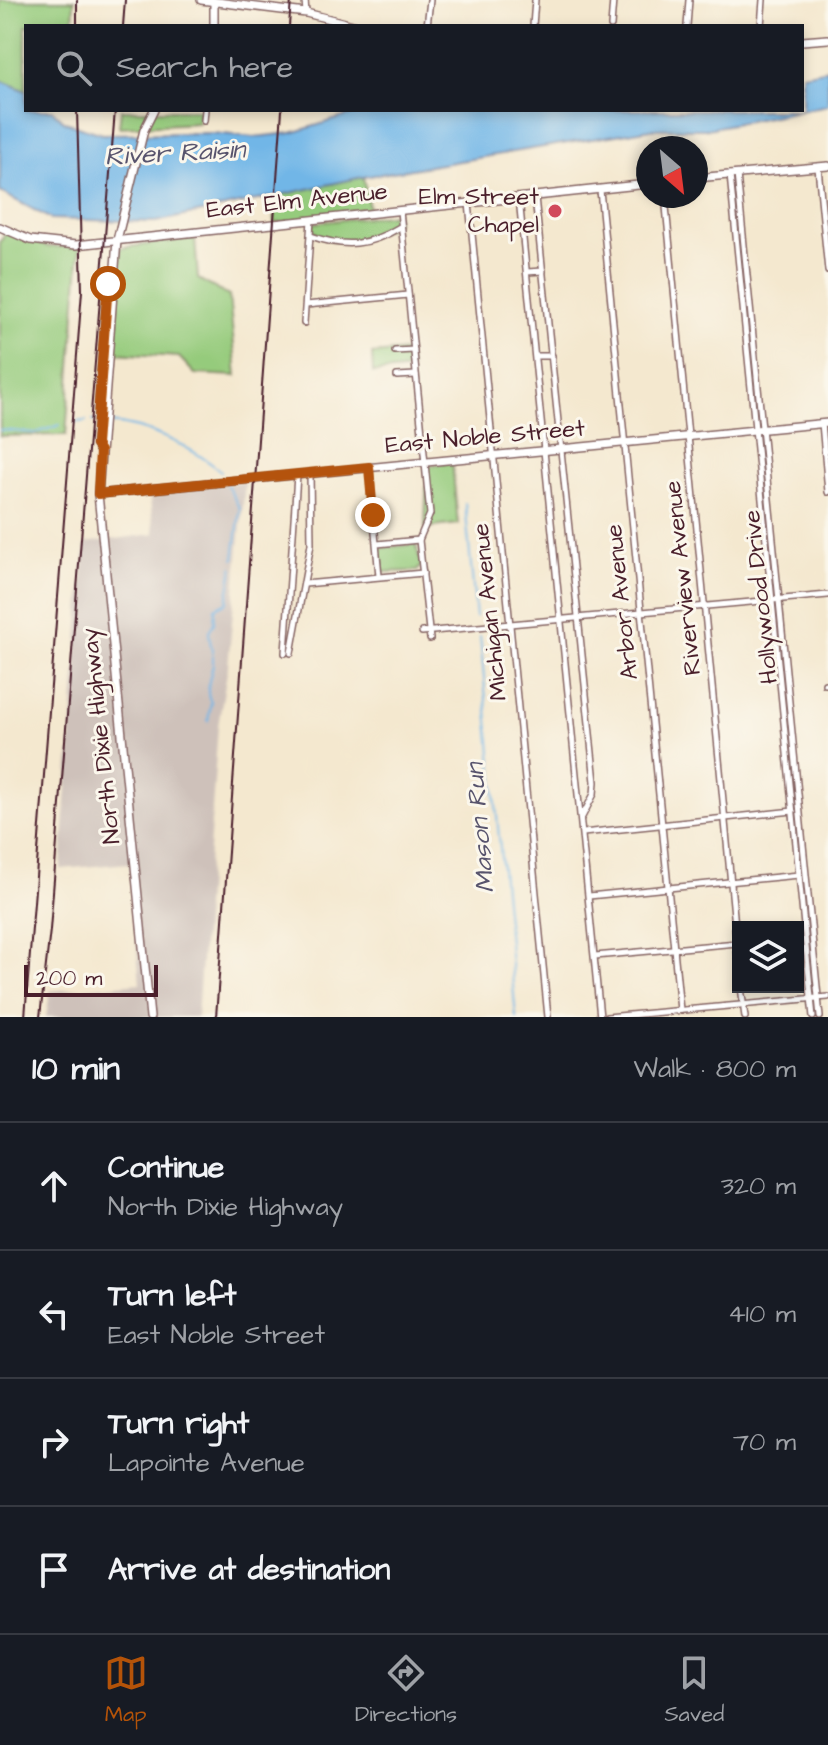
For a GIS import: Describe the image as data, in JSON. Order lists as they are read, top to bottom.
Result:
{
  "streets": {
    "main road": ["East Elm Avenue", "East Noble Street", "North Dixie Highway"],
    "street": [
      "Riverview Avenue",
      "Hollywood Drive",
      "Arbor Avenue",
      "Michigan Avenue"
    ]
  },
  "crossings": [
    ["East Elm Avenue", "Arbor Avenue"],
    ["East Elm Avenue", "Michigan Avenue"],
    ["East Elm Avenue", "North Dixie Highway"],
    ["East Noble Street", "Riverview Avenue"],
    ["East Noble Street", "Hollywood Drive"],
    ["East Noble Street", "Arbor Avenue"],
    ["East Noble Street", "Michigan Avenue"],
    ["East Noble Street", "North Dixie Highway"]
  ],
  "water": ["River Raisin", "Mason Run"],
  "places": ["Elm Street Chapel"],
  "scale_bar": "200 m",
  "north": "bottom right",
  "page": {
    "search": "Search here",
    "scale": "200 m",
    "heading": ["10 min", "Walk · 800 m"],
    "list": [
      ["Continue", "North Dixie Highway", "320 m"],
      ["Turn left", "East Noble Street", "410 m"],
      ["Turn right", "Lapointe Avenue", "70 m"],
      "Arrive at destination"
    ],
    "nav": ["Map", "Directions", "Saved"]
  }
}
